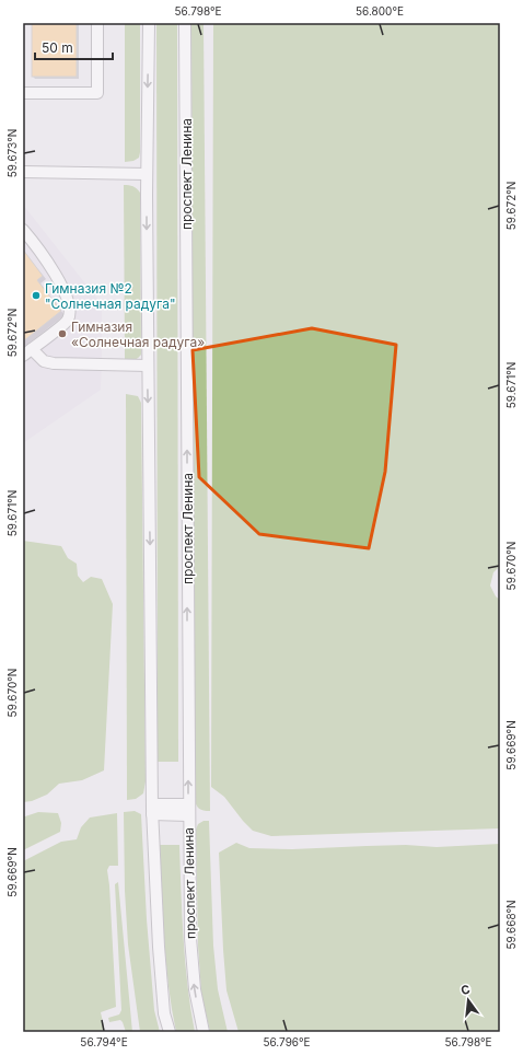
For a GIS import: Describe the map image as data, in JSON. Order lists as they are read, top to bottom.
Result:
{
  "streets": {
    "street": ["проспект Ленина"]
  },
  "places": ["Гимназия №2 \"Солнечная радуга\"", "Гимназия «Солнечная радуга»"],
  "scale_bar": "50 m",
  "north": "top",
  "coordinates": [
    "56.798°E",
    "56.800°E",
    "59.673°N",
    "59.672°N",
    "59.671°N",
    "59.670°N",
    "59.669°N",
    "59.668°N",
    "56.794°E",
    "56.796°E"
  ]
}
